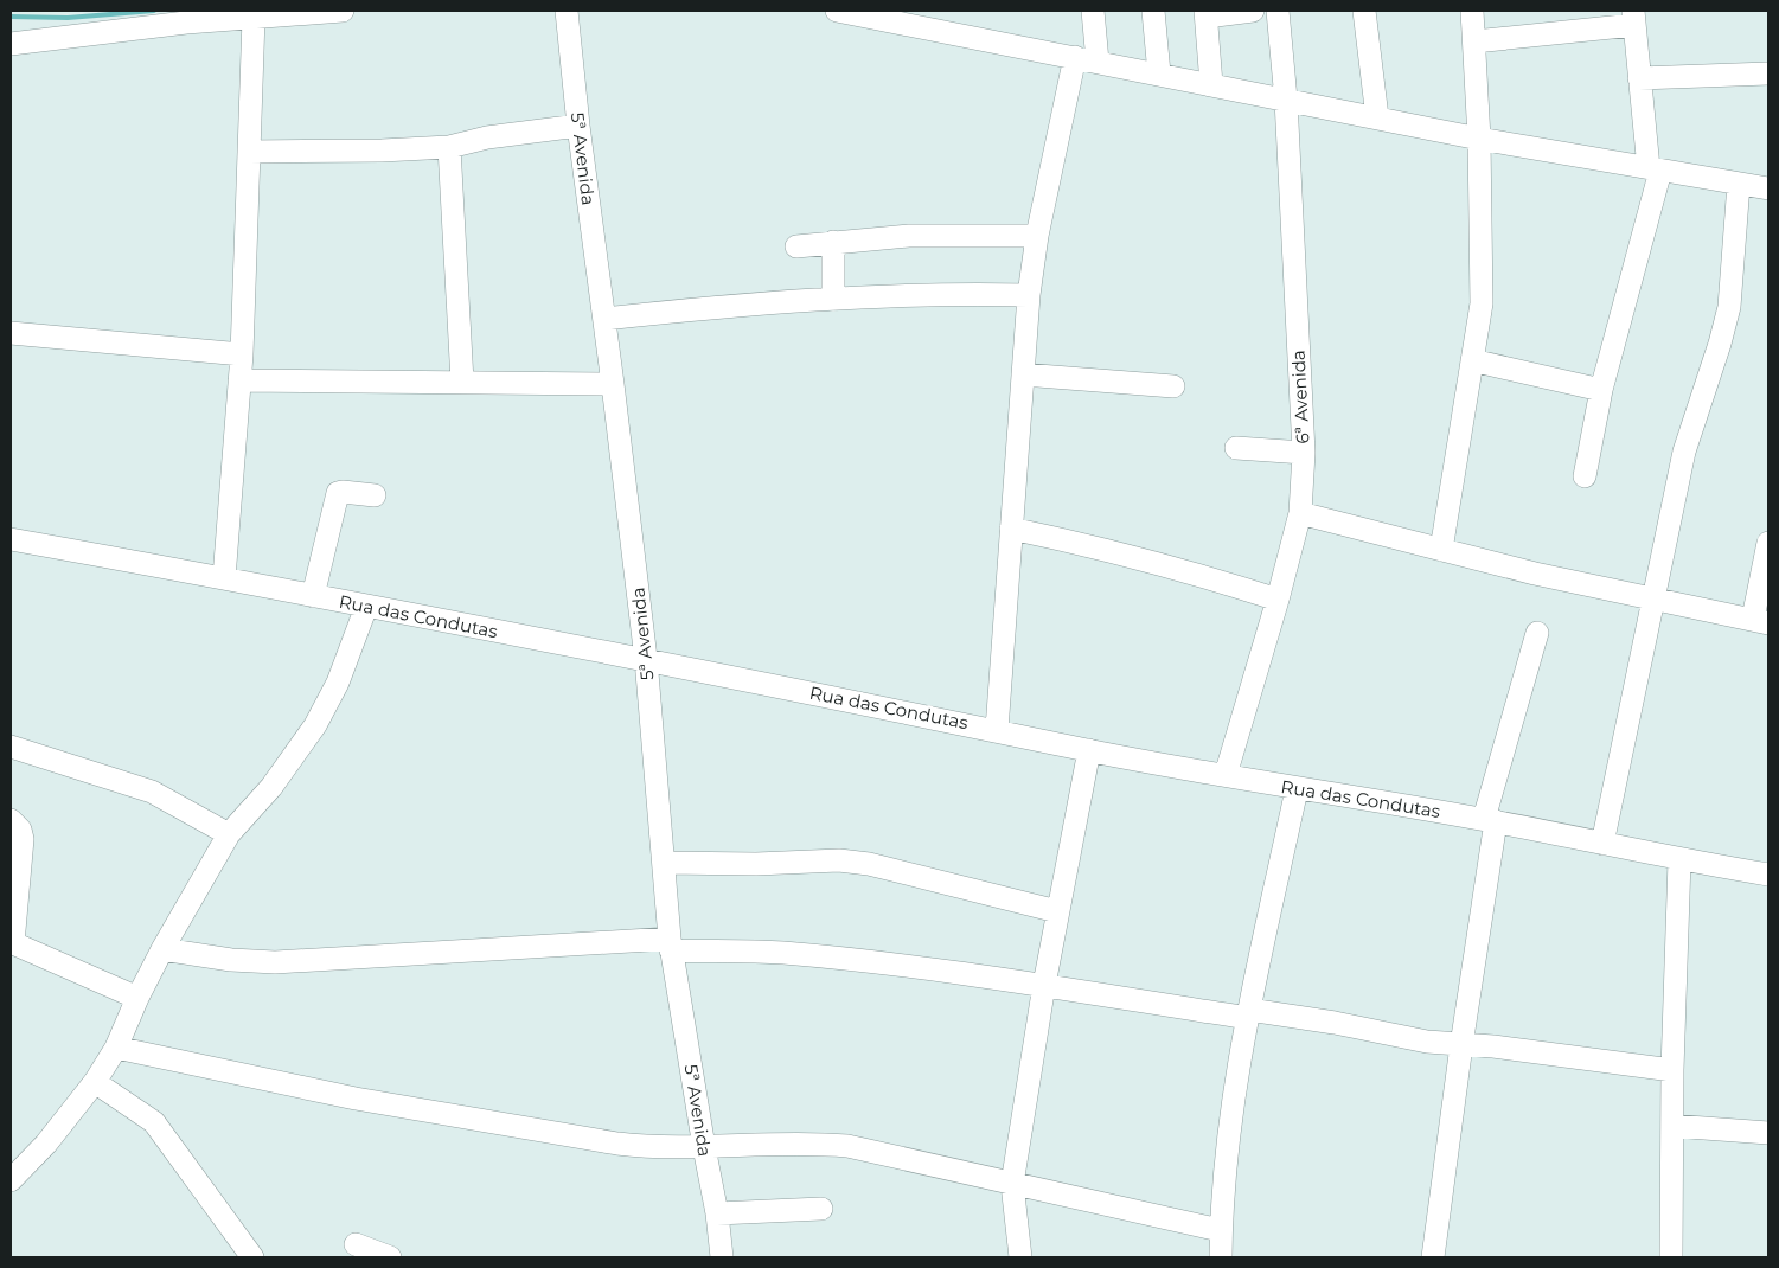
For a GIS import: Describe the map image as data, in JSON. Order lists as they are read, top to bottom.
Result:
{
  "streets": {
    "street": ["5ª Avenida", "6ª Avenida", "Rua das Condutas"]
  },
  "crossings": [
    ["5ª Avenida", "Rua das Condutas"],
    ["6ª Avenida", "Rua das Condutas"]
  ]
}
